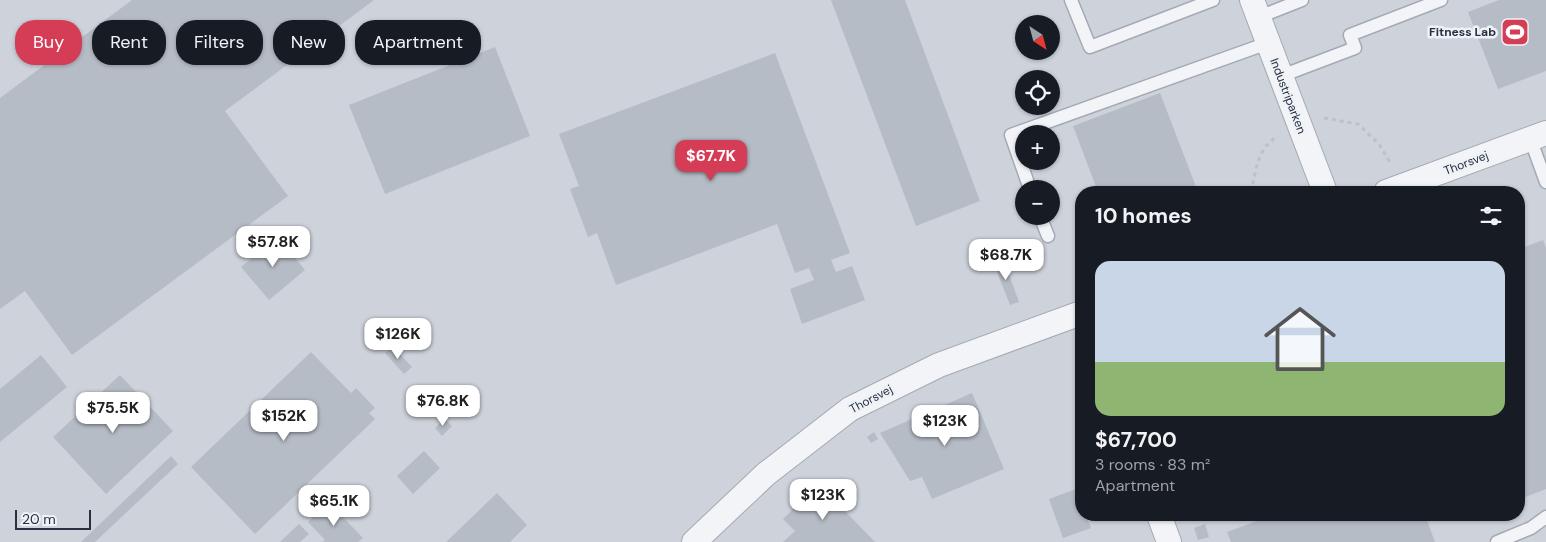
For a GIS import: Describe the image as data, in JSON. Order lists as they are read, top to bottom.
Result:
{
  "streets": {
    "street": ["Industriparken", "Thorsvej"]
  },
  "places": {
    "sports": ["Fitness Lab"]
  },
  "scale_bar": "20 m",
  "north": "bottom right",
  "page": {
    "map_buttons": ["+", "−"],
    "chip": [
      "Buy",
      "Rent",
      "Filters",
      "New",
      "Apartment"
    ],
    "price": [
      "$67.7K",
      "$57.8K",
      "$68.7K",
      "$126K",
      "$76.8K",
      "$75.5K",
      "$152K",
      "$123K",
      "$123K",
      "$65.1K"
    ],
    "heading": "10 homes",
    "list": [
      {
        "name": "$67,700",
        "note": "3 rooms · 83 m² · Apartment"
      }
    ],
    "scale": "20 m"
  }
}
